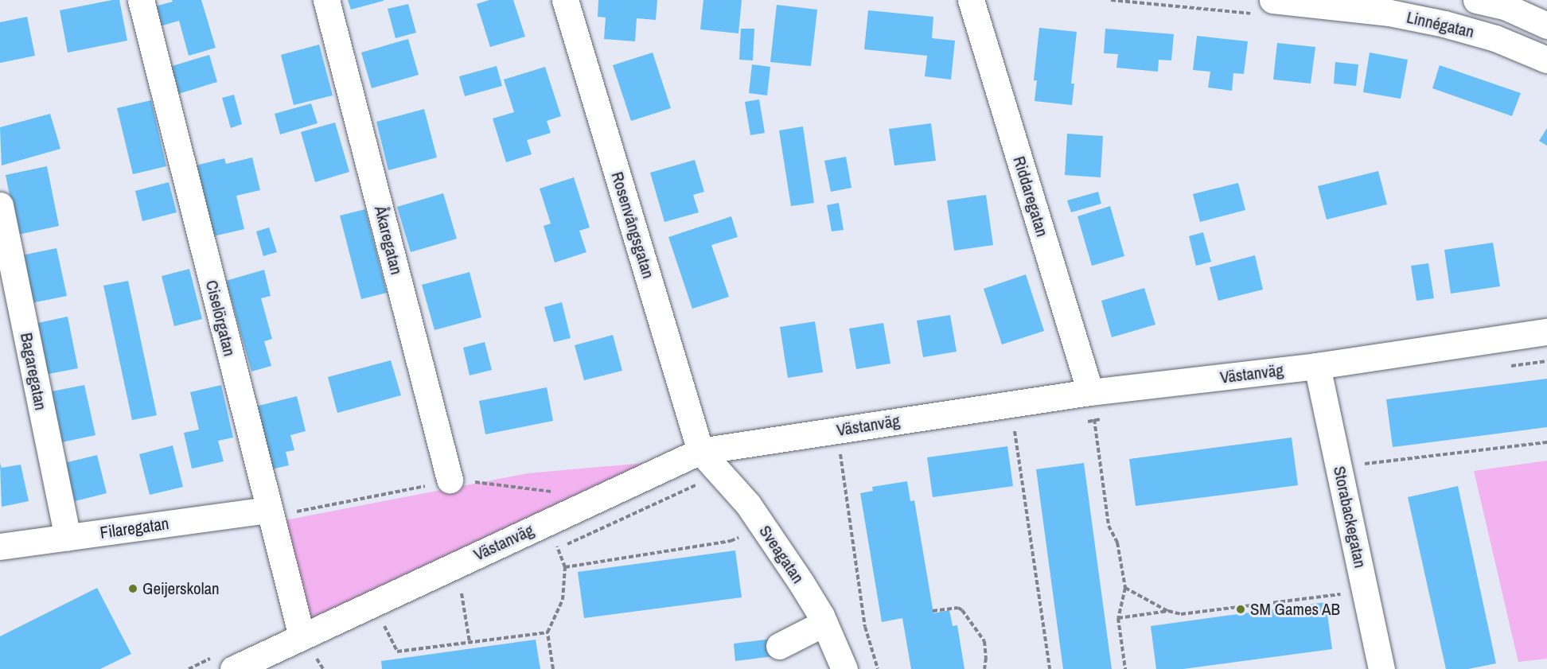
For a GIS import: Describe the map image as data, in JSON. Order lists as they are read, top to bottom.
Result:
{
  "streets": {
    "street": [
      "Linnégatan",
      "Riddaregatan",
      "Rosenvångsgatan",
      "Åkaregatan",
      "Ciselörgatan",
      "Bagaregatan",
      "Västanväg",
      "Storabackegatan",
      "Filaregatan",
      "Sveagatan"
    ]
  },
  "crossings": [
    ["Riddaregatan", "Västanväg"],
    ["Rosenvångsgatan", "Västanväg"],
    ["Rosenvångsgatan", "Sveagatan"],
    ["Ciselörgatan", "Västanväg"],
    ["Ciselörgatan", "Filaregatan"],
    ["Bagaregatan", "Filaregatan"],
    ["Västanväg", "Storabackegatan"],
    ["Västanväg", "Sveagatan"]
  ],
  "places": ["Geijerskolan", "SM Games AB"]
}
